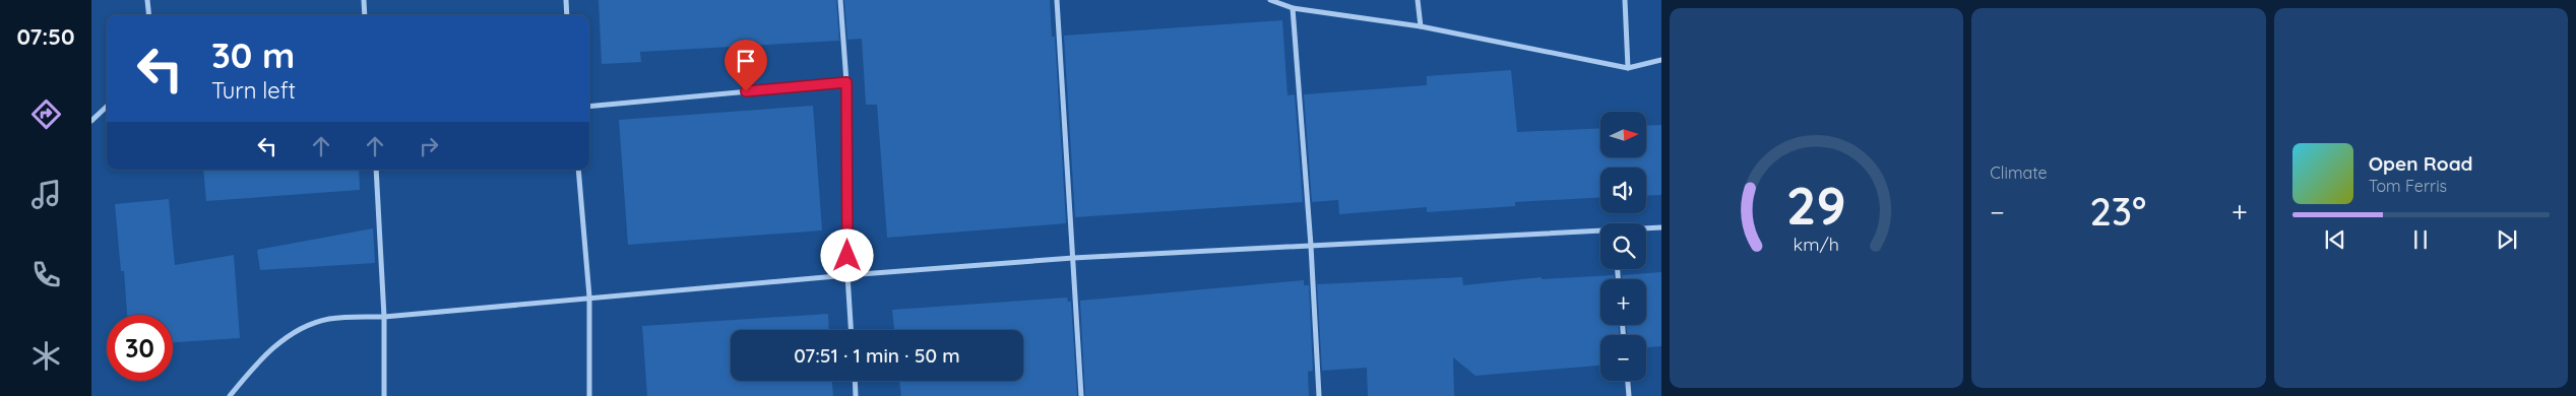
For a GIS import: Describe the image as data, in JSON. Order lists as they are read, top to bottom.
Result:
{
  "north": "right",
  "page": {
    "tabs": "07:50",
    "tile": "Climate",
    "turn": ["30 m", "Turn left"],
    "map_buttons": ["+", "−"],
    "song": ["Open Road", "Tom Ferris"],
    "heat": ["−", "23°", "+"],
    "limit": "30",
    "trip": "07:51 · 1 min · 50 m",
    "gauge": ["29", "km/h"]
  }
}
